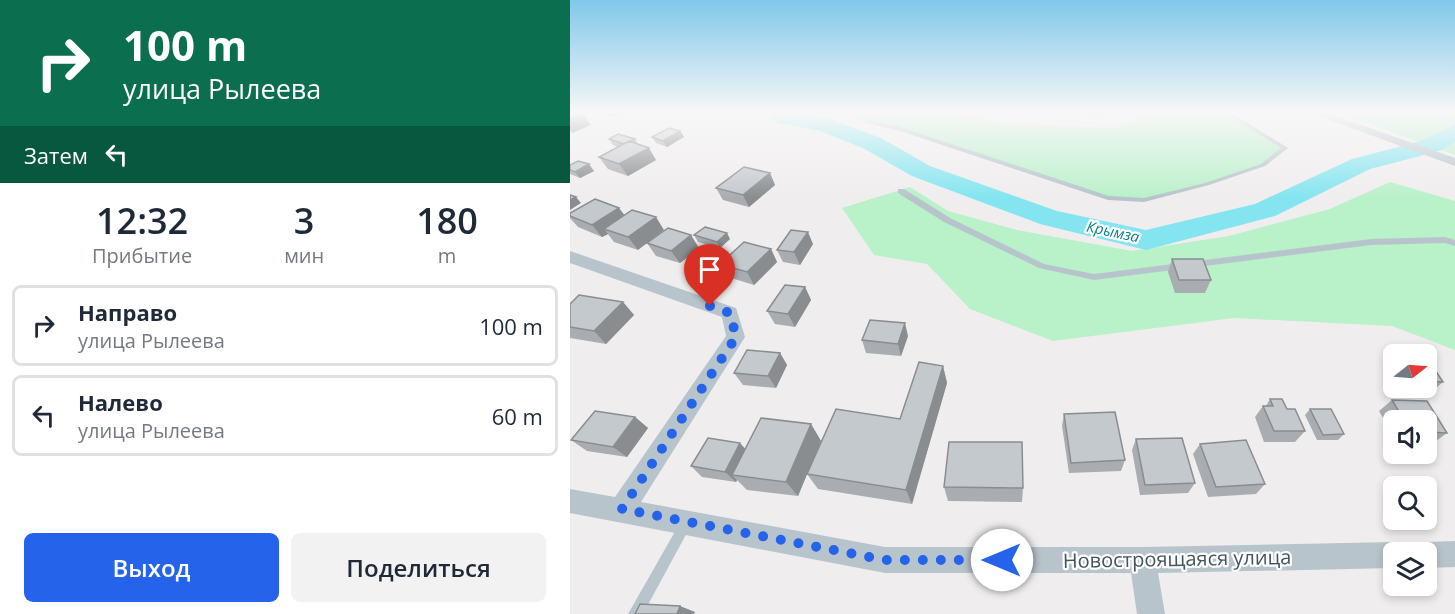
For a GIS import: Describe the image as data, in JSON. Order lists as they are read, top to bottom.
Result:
{
  "streets": {
    "street": ["Новостроящаяся улица"]
  },
  "water": ["Крымза"],
  "north": "right",
  "page": {
    "turn": ["100 m", "улица Рылеева"],
    "then": "Затем",
    "eta": [
      "12:32",
      "Прибытие",
      "3",
      "мин",
      "180",
      "m"
    ],
    "list": [
      {
        "name": "Направо",
        "note": "улица Рылеева",
        "value": "100 m"
      },
      {
        "name": "Налево",
        "note": "улица Рылеева",
        "value": "60 m"
      }
    ],
    "buttons": ["Выход", "Поделиться"]
  }
}
